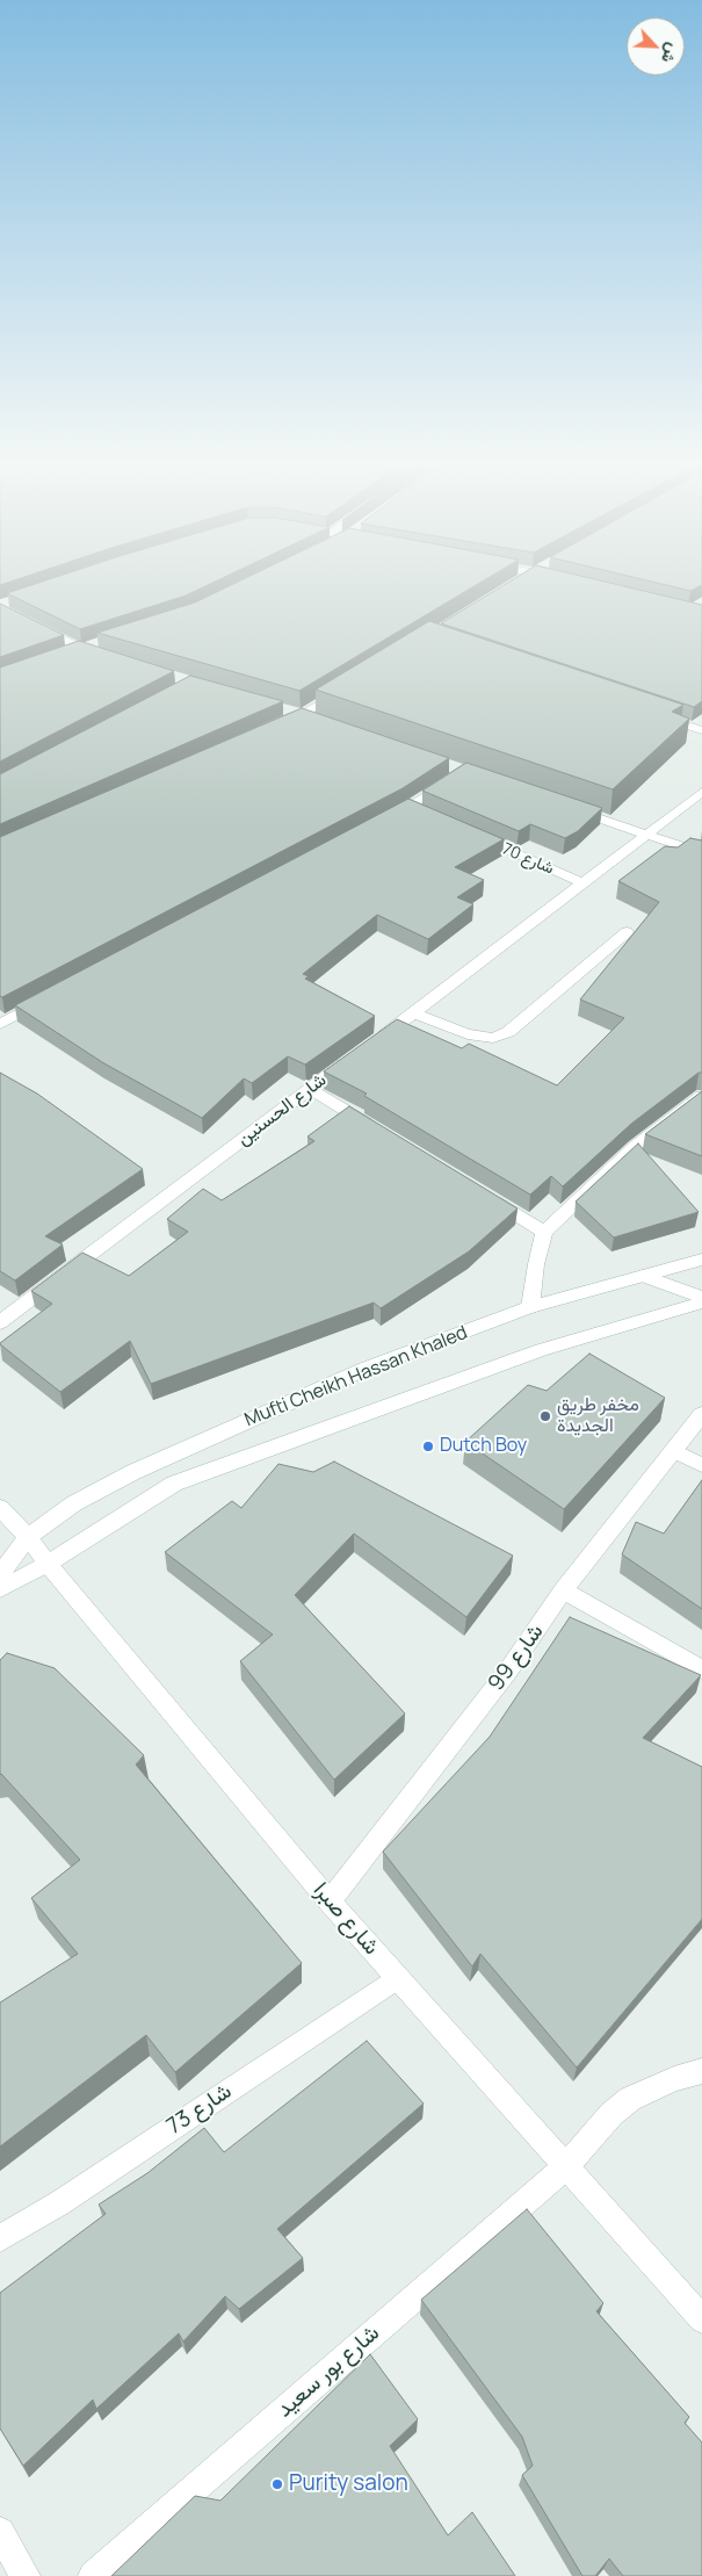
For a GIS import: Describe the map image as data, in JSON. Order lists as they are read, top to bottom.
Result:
{
  "streets": {
    "street": [
      "شارع 70",
      "شارع الحسنين",
      "Mufti Cheikh Hassan Khaled",
      "شارع 99",
      "شارع صبرا",
      "شارع 73",
      "شارع بور سعيد"
    ]
  },
  "crossings": [
    ["Mufti Cheikh Hassan Khaled", "شارع صبرا"],
    ["شارع 99", "شارع صبرا"],
    ["شارع صبرا", "شارع 73"],
    ["شارع صبرا", "شارع بور سعيد"]
  ],
  "places": ["مخفر طريق الجديدة", "Dutch Boy", "Purity salon"],
  "north": "bottom right"
}
